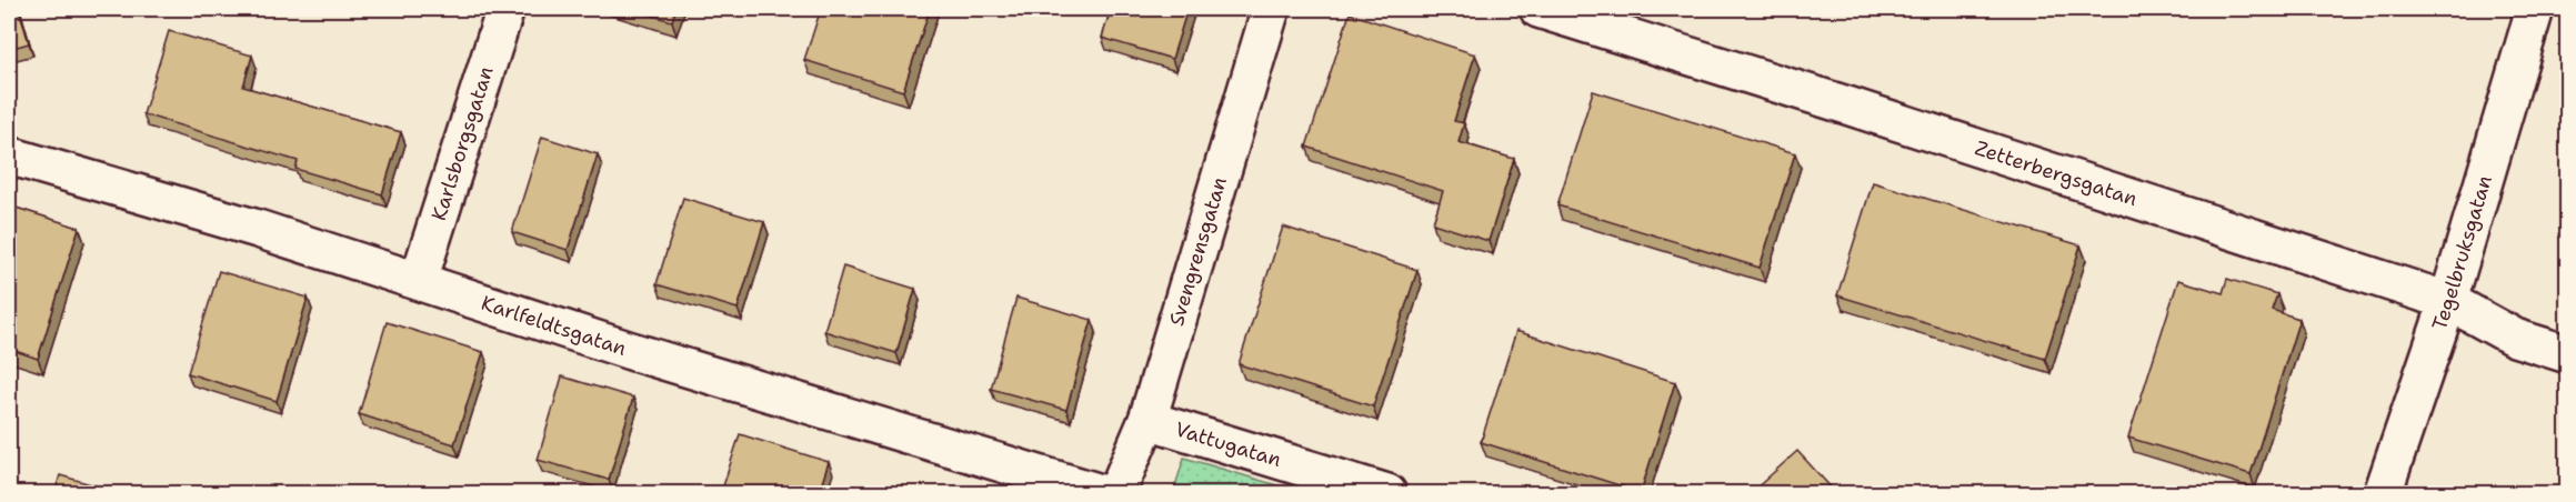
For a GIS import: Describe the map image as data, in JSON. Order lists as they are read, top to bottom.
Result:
{
  "streets": {
    "street": [
      "Karlsborgsgatan",
      "Zetterbergsgatan",
      "Svengrensgatan",
      "Tegelbruksgatan",
      "Karlfeldtsgatan",
      "Vattugatan"
    ]
  },
  "crossings": [
    ["Karlsborgsgatan", "Karlfeldtsgatan"],
    ["Zetterbergsgatan", "Tegelbruksgatan"],
    ["Svengrensgatan", "Vattugatan"]
  ]
}
